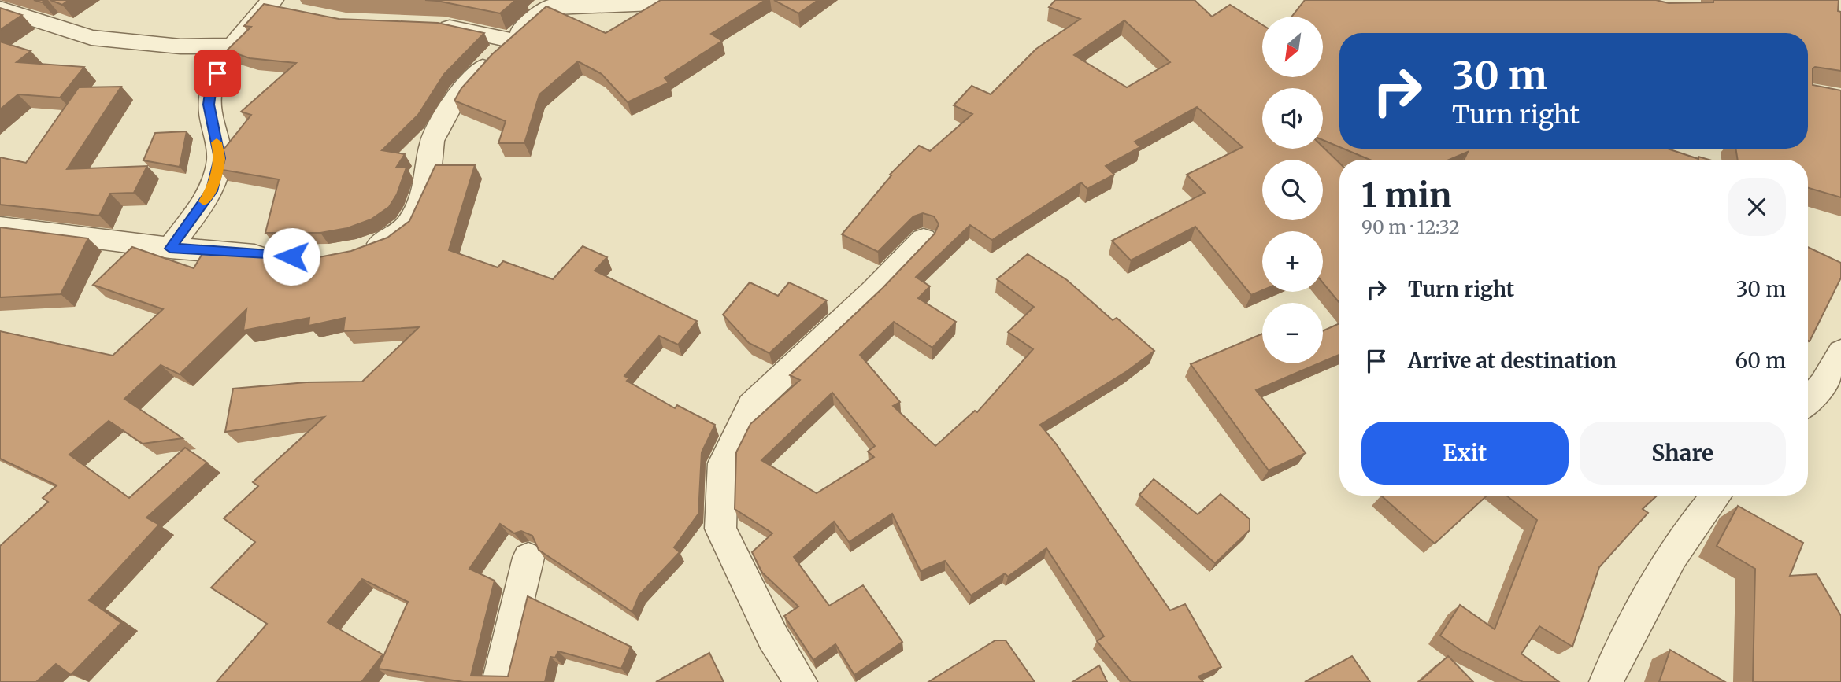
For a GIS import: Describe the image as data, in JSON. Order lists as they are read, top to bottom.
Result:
{
  "north": "bottom left",
  "page": {
    "map_buttons": ["+", "−"],
    "turn": ["30 m", "Turn right"],
    "heading": ["1 min", "90 m · 12:32"],
    "list": [
      {
        "name": "Turn right",
        "value": "30 m"
      },
      {
        "name": "Arrive at destination",
        "value": "60 m"
      }
    ],
    "buttons": ["Exit", "Share"]
  }
}
